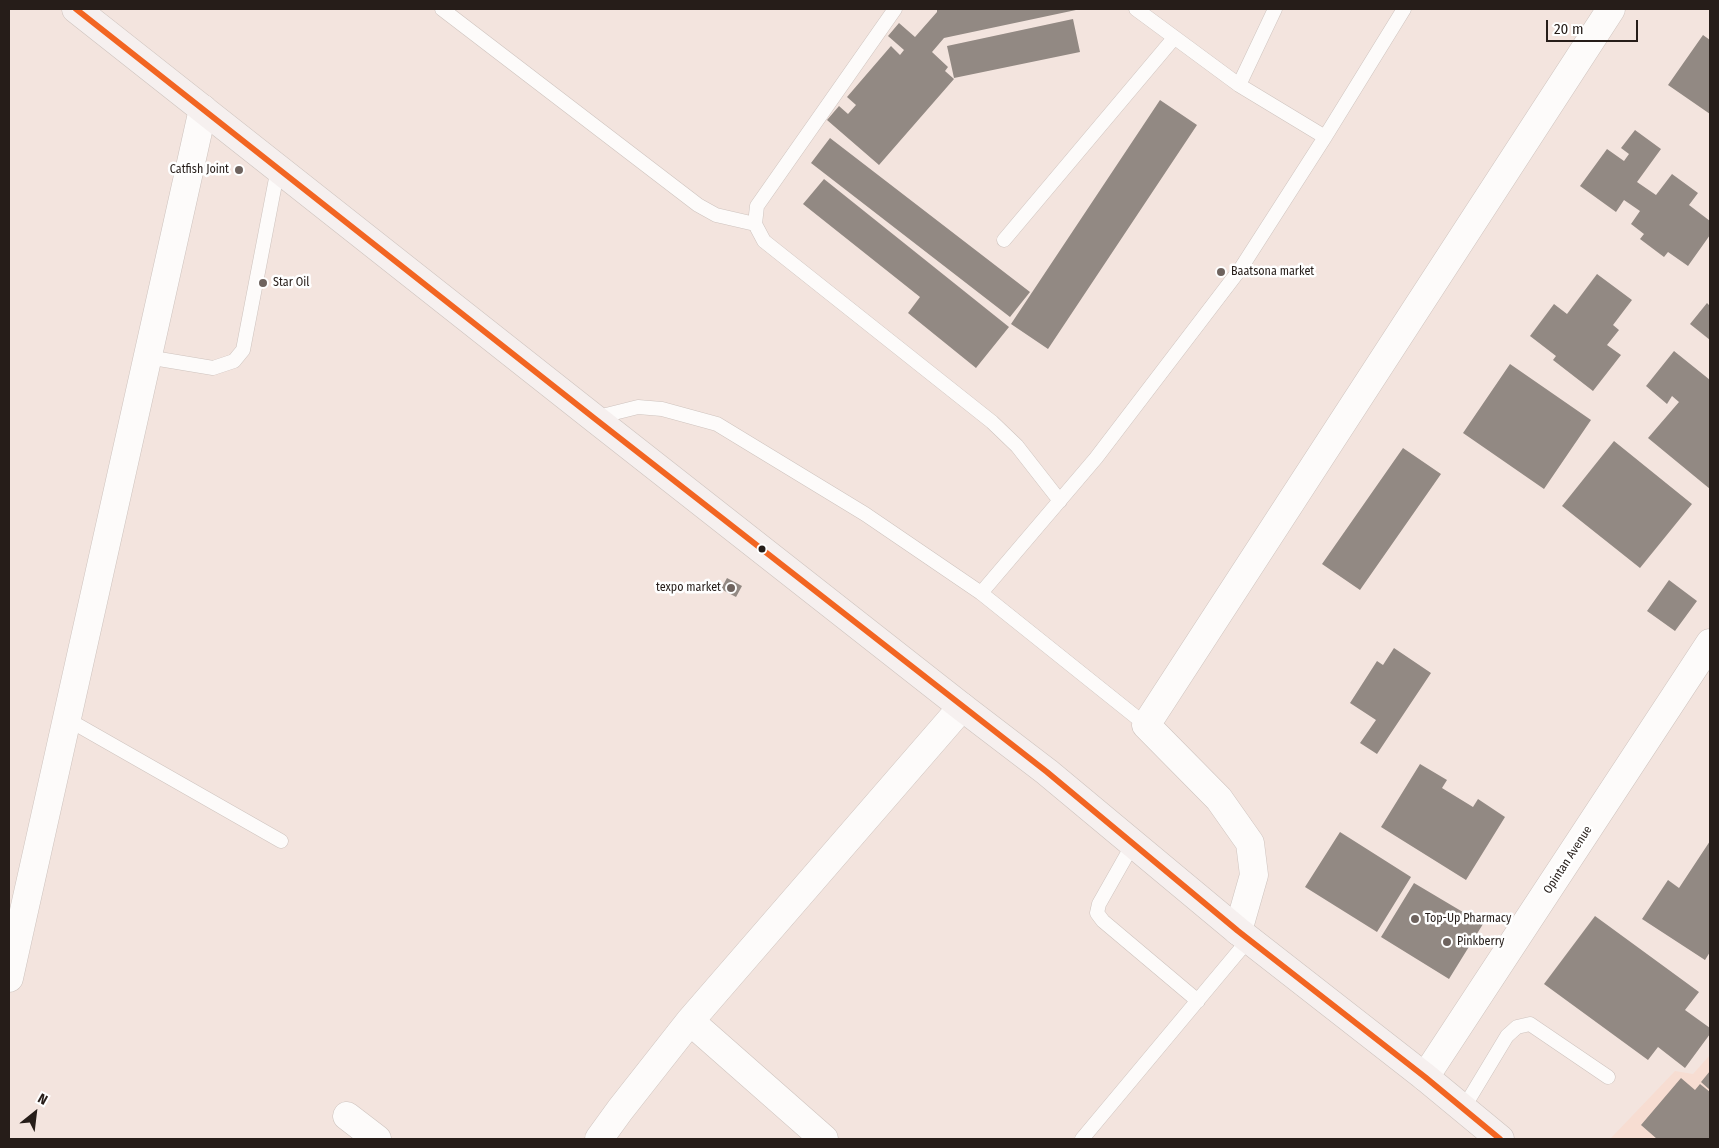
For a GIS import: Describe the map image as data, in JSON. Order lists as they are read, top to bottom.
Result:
{
  "streets": {
    "street": ["Opintan Avenue"]
  },
  "places": [
    "Catfish Joint",
    "Baatsona market",
    "Star Oil",
    "texpo market",
    "Top-Up Pharmacy",
    "Pinkberry"
  ],
  "scale_bar": "20 m",
  "north": "top right"
}
